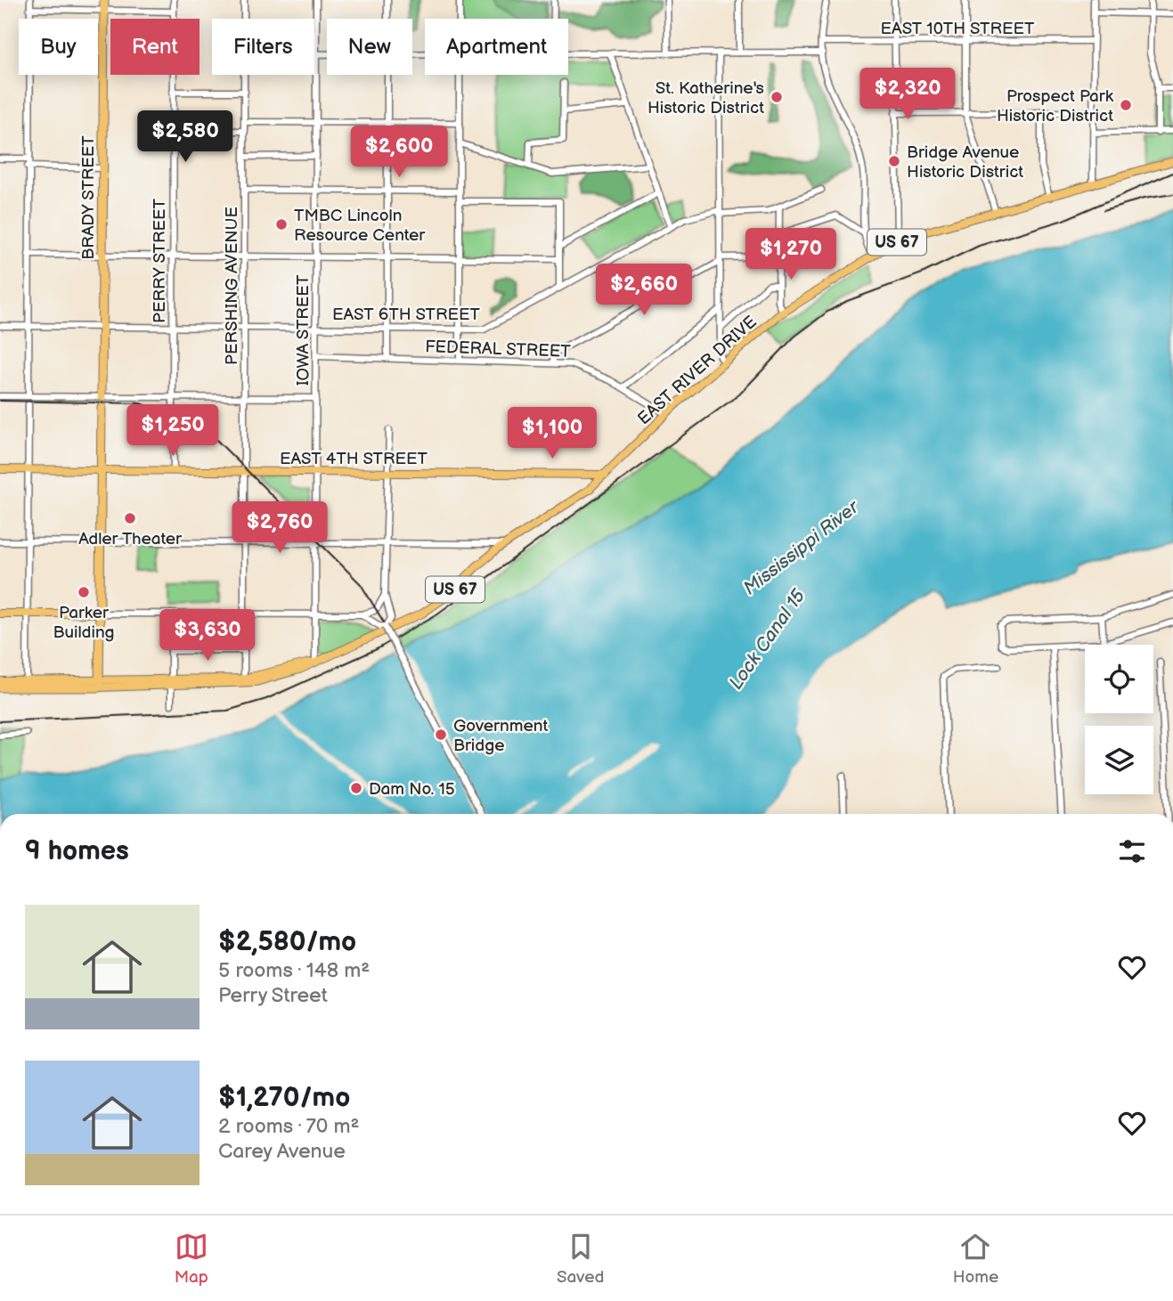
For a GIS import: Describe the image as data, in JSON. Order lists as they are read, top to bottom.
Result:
{
  "streets": {
    "highway": ["BRADY STREET", "US 67"],
    "main road": ["EAST RIVER DRIVE", "EAST 4TH STREET"],
    "street": [
      "EAST 10TH STREET",
      "PERRY STREET",
      "PERSHING AVENUE",
      "EAST 6TH STREET",
      "IOWA STREET",
      "FEDERAL STREET"
    ]
  },
  "crossings": [
    ["BRADY STREET", "EAST 6TH STREET"],
    ["US 67", "EAST RIVER DRIVE"],
    ["PERRY STREET", "EAST 6TH STREET"],
    ["PERSHING AVENUE", "EAST 6TH STREET"],
    ["PERSHING AVENUE", "EAST RIVER DRIVE"],
    ["PERSHING AVENUE", "EAST 4TH STREET"],
    ["EAST 6TH STREET", "IOWA STREET"],
    ["IOWA STREET", "FEDERAL STREET"],
    ["IOWA STREET", "EAST RIVER DRIVE"],
    ["IOWA STREET", "EAST 4TH STREET"],
    ["FEDERAL STREET", "EAST RIVER DRIVE"],
    ["EAST RIVER DRIVE", "EAST 4TH STREET"]
  ],
  "water": ["Mississippi River", "Lock Canal 15"],
  "places": [
    "St. Katherine's Historic District",
    "Prospect Park Historic District",
    "Bridge Avenue Historic District",
    "TMBC Lincoln Resource Center",
    "Adler Theater",
    "Parker Building",
    "Government Bridge",
    "Dam No. 15"
  ],
  "page": {
    "chip": [
      "Buy",
      "Rent",
      "Filters",
      "New",
      "Apartment"
    ],
    "price": [
      "$2,320",
      "$2,580",
      "$2,600",
      "$1,270",
      "$2,660",
      "$1,250",
      "$1,100",
      "$2,760",
      "$3,630"
    ],
    "heading": "9 homes",
    "list": [
      {
        "name": "$2,580/mo",
        "note": "5 rooms · 148 m² · Perry Street"
      },
      {
        "name": "$1,270/mo",
        "note": "2 rooms · 70 m² · Carey Avenue"
      }
    ],
    "tabs": ["Map", "Saved", "Home"]
  }
}
